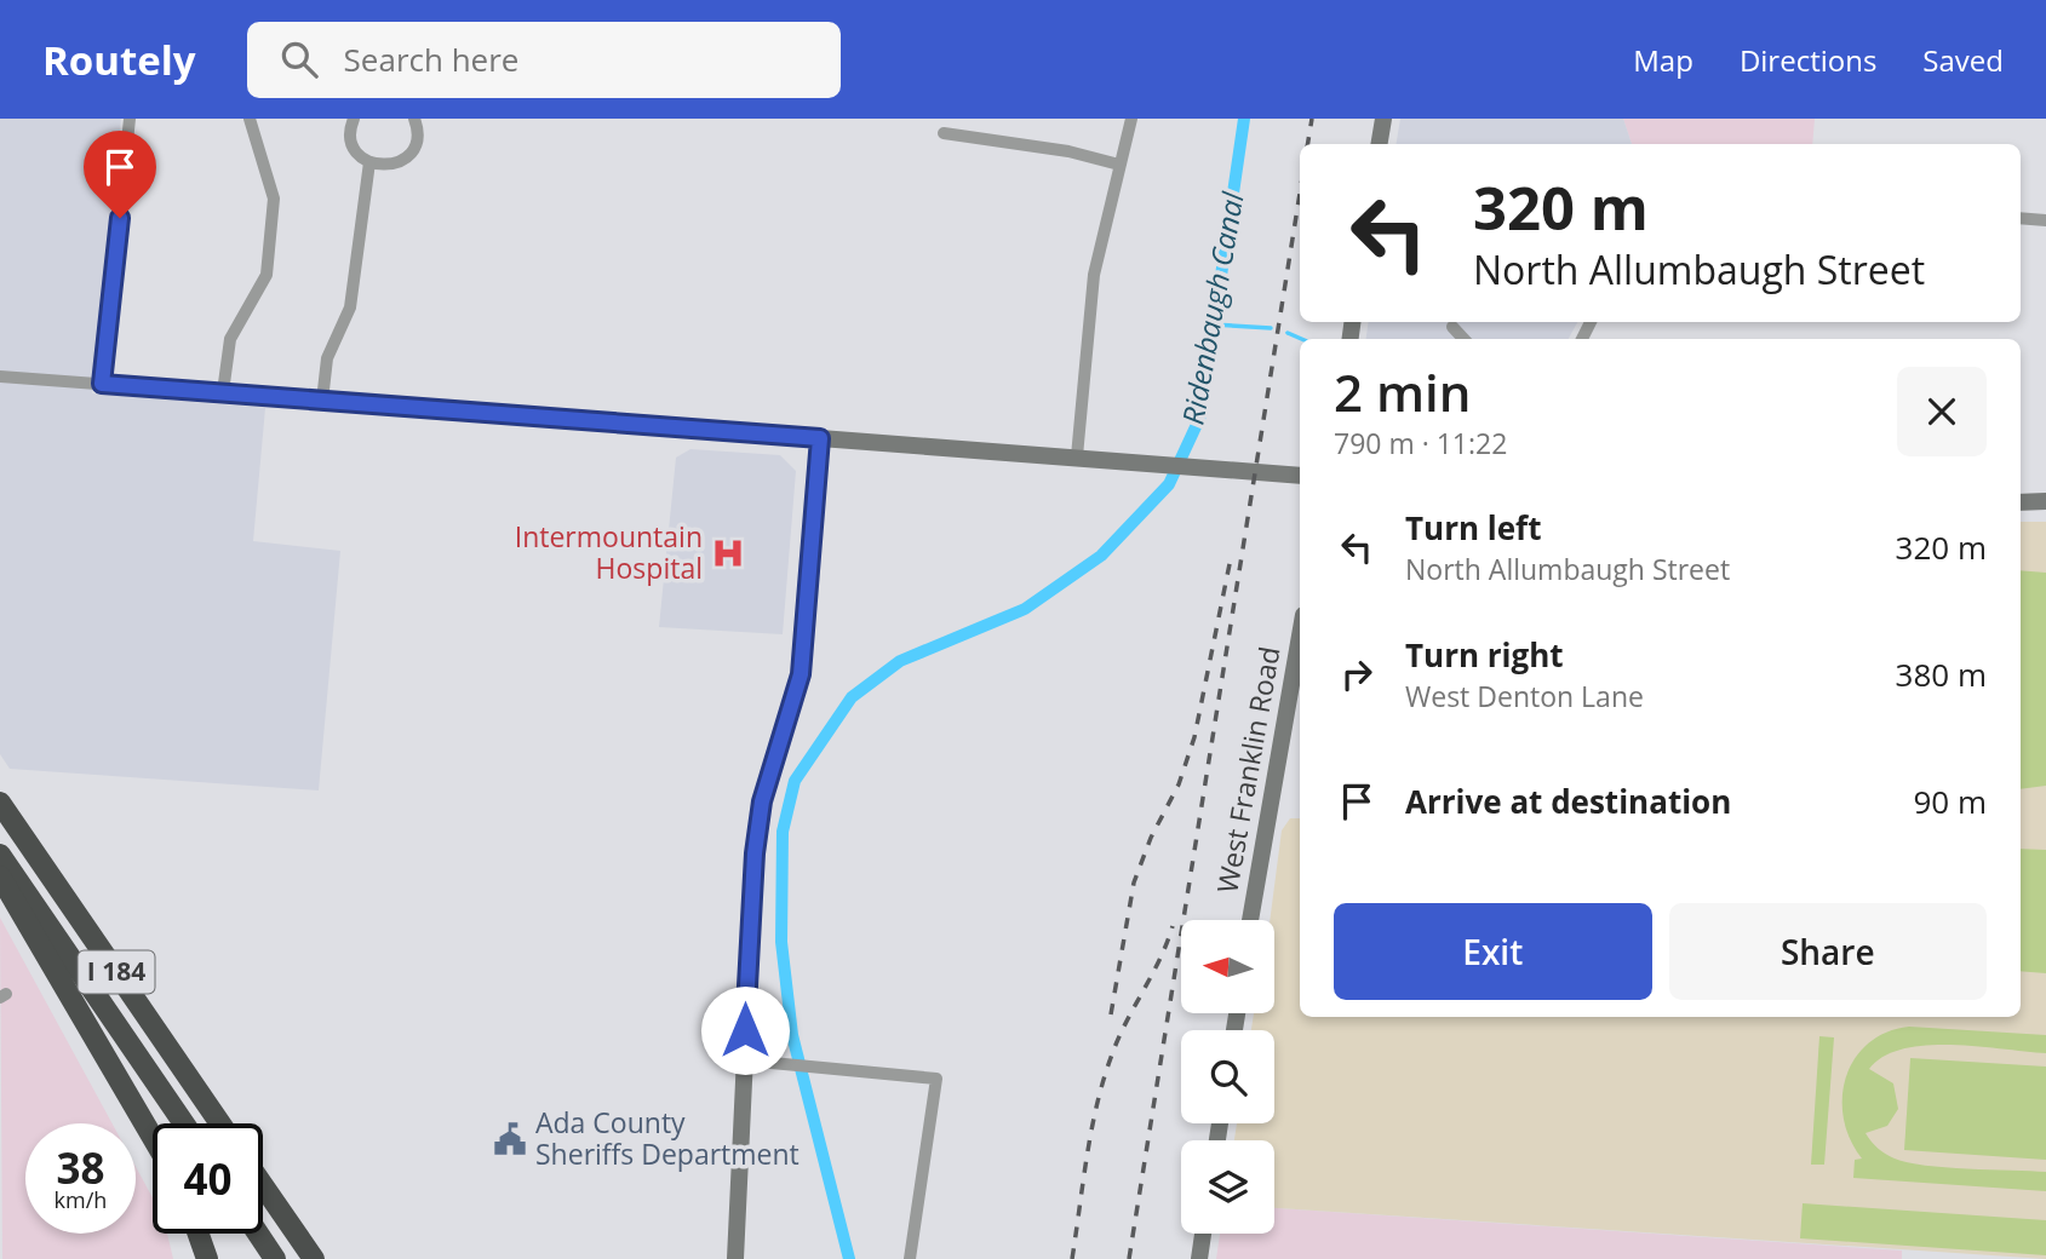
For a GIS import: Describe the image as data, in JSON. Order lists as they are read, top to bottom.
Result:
{
  "streets": {
    "highway": ["I 184"],
    "street": ["West Franklin Road"]
  },
  "water": ["Ridenbaugh Canal"],
  "places": {
    "hospital": ["Intermountain Hospital"],
    "public building": ["Ada County Sheriffs Department"]
  },
  "north": "left",
  "page": {
    "header": "Routely",
    "search": "Search here",
    "nav": ["Map", "Directions", "Saved"],
    "turn": ["320 m", "North Allumbaugh Street"],
    "heading": ["2 min", "790 m · 11:22"],
    "list": [
      {
        "name": "Turn left",
        "note": "North Allumbaugh Street",
        "value": "320 m"
      },
      {
        "name": "Turn right",
        "note": "West Denton Lane",
        "value": "380 m"
      },
      {
        "name": "Arrive at destination",
        "value": "90 m"
      }
    ],
    "buttons": ["Exit", "Share"],
    "speed": "38 km/h",
    "limit": "40"
  }
}
